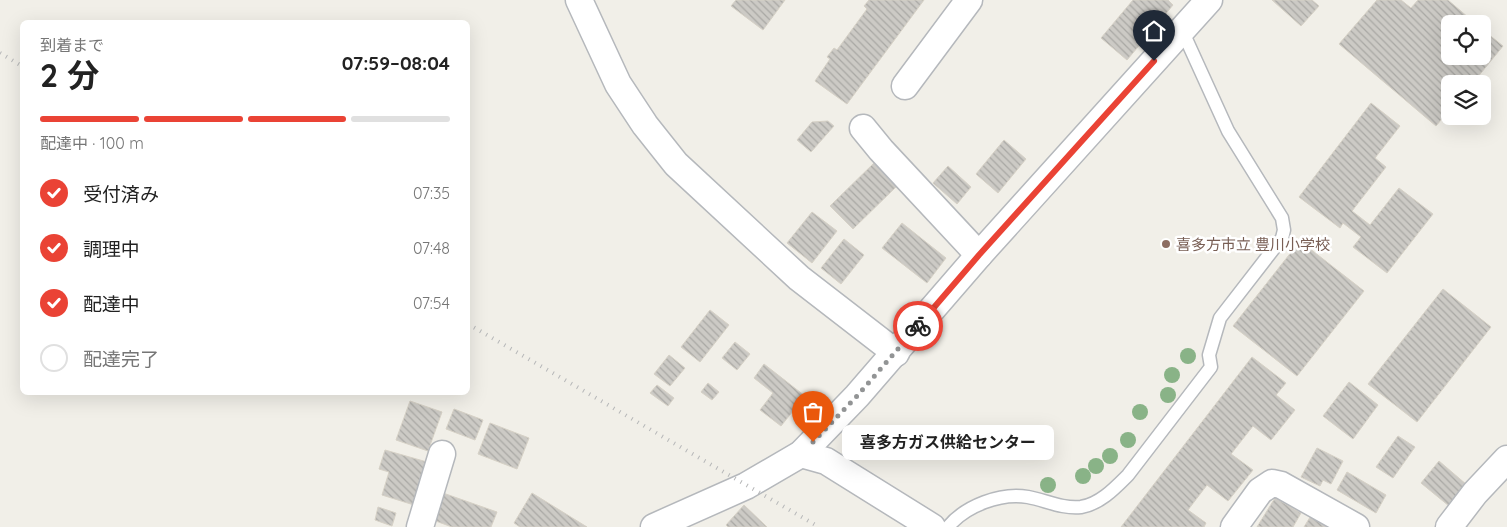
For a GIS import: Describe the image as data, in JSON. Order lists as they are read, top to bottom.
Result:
{
  "places": ["喜多方市立 豊川小学校", "喜多方ガス供給センター"],
  "page": {
    "heading": ["2 分", "到着まで", "07:59–08:04"],
    "bar": "配達中 · 100 m",
    "list": [
      ["受付済み", "07:35"],
      ["調理中", "07:48"],
      ["配達中", "07:54"],
      "配達完了"
    ],
    "bubble": "喜多方ガス供給センター"
  }
}
